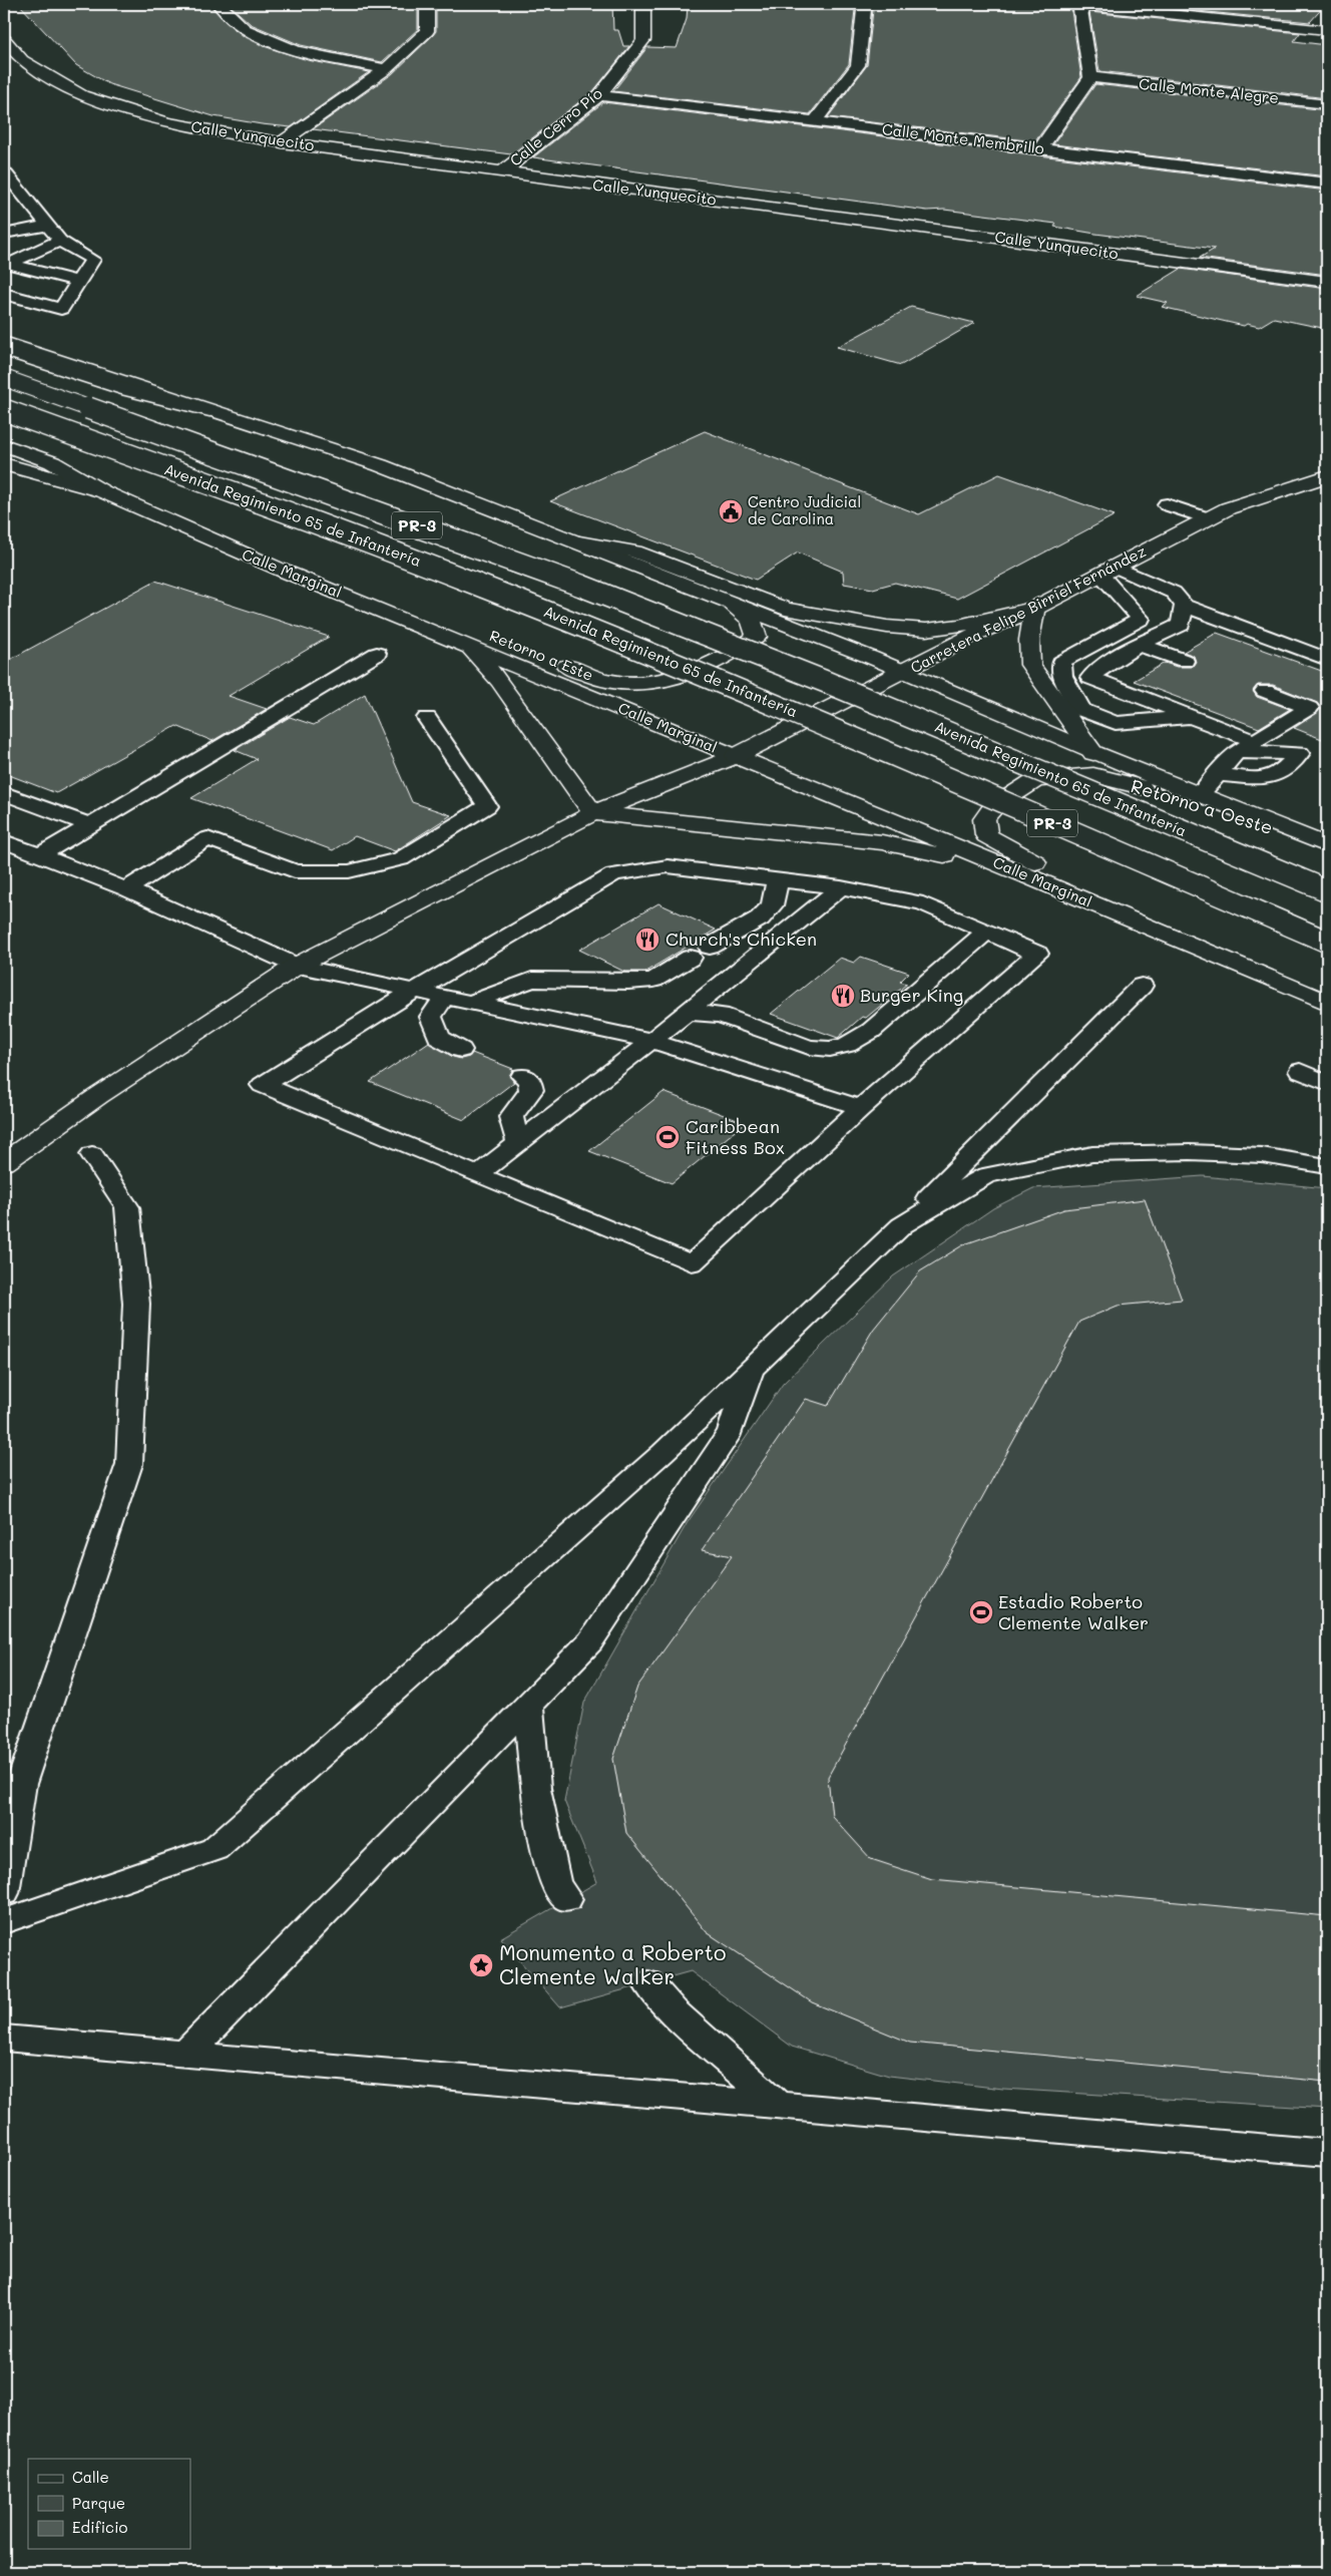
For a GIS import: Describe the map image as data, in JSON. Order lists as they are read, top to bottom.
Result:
{
  "streets": {
    "street": [
      "Calle Monte Alegre",
      "Calle Cerro Pío",
      "Calle Yunquecito",
      "Calle Monte Membrillo",
      "Avenida Regimiento 65 de Infantería",
      "PR-3",
      "Calle Marginal",
      "Carretera Felipe Birriel Fernández",
      "Retorno a Este",
      "Retorno a Oeste"
    ]
  },
  "crossings": [
    ["Calle Cerro Pío", "Calle Yunquecito"],
    ["Calle Cerro Pío", "Calle Monte Membrillo"],
    ["Calle Marginal", "Carretera Felipe Birriel Fernández"],
    ["Calle Marginal", "Retorno a Este"],
    ["Calle Marginal", "Retorno a Oeste"]
  ],
  "places": {
    "public building": ["Centro Judicial de Carolina"],
    "restaurant": ["Church's Chicken", "Burger King"],
    "sports": ["Caribbean Fitness Box", "Estadio Roberto Clemente Walker"],
    "place": ["Monumento a Roberto Clemente Walker"]
  },
  "legend": ["Calle", "Parque", "Edificio"]
}
